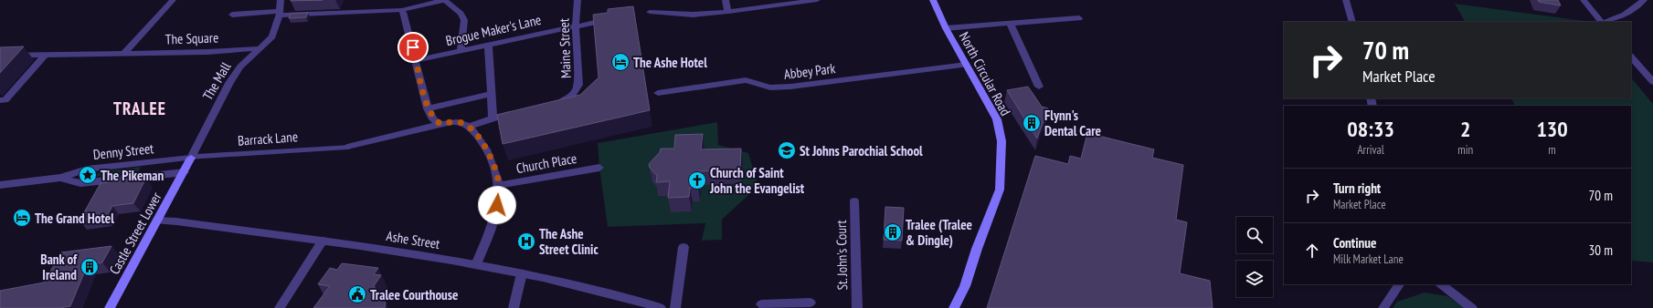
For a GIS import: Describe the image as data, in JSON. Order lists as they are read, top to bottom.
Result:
{
  "streets": {
    "main road": ["North Circular Road", "The Mall", "Castle Street Lower"],
    "street": [
      "Brogue Maker's Lane",
      "The Square",
      "Maine Street",
      "Abbey Park",
      "Barrack Lane",
      "Denny Street",
      "Church Place",
      "Ashe Street",
      "St. John's Court"
    ]
  },
  "crossings": [
    ["Brogue Maker's Lane", "Maine Street"],
    ["The Square", "The Mall"],
    ["Abbey Park", "North Circular Road"],
    ["The Mall", "Barrack Lane"],
    ["The Mall", "Denny Street"],
    ["The Mall", "Castle Street Lower"],
    ["Barrack Lane", "Denny Street"],
    ["Denny Street", "Castle Street Lower"],
    ["Castle Street Lower", "Ashe Street"]
  ],
  "districts": ["TRALEE"],
  "places": {
    "hotel": ["The Ashe Hotel", "The Grand Hotel"],
    "building": ["Flynn's Dental Care", "Tralee (Tralee & Dingle)", "Bank of Ireland"],
    "school or university": ["St Johns Parochial School"],
    "place": ["The Pikeman"],
    "church": ["Church of Saint John the Evangelist"],
    "hospital": ["The Ashe Street Clinic"],
    "public building": ["Tralee Courthouse"]
  },
  "page": {
    "turn": ["70 m", "Market Place"],
    "eta": [
      "08:33",
      "Arrival",
      "2",
      "min",
      "130",
      "m"
    ],
    "list": [
      {
        "name": "Turn right",
        "note": "Market Place",
        "value": "70 m"
      },
      {
        "name": "Continue",
        "note": "Milk Market Lane",
        "value": "30 m"
      }
    ]
  }
}
